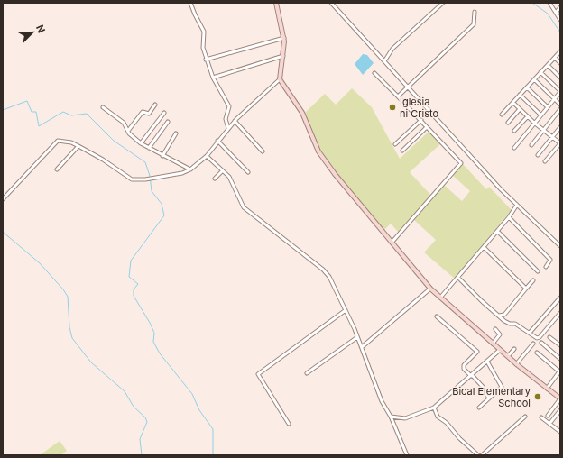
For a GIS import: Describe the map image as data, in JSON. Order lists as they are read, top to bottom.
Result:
{
  "places": ["Iglesia ni Cristo", "Bical Elementary School"],
  "north": "top right"
}
